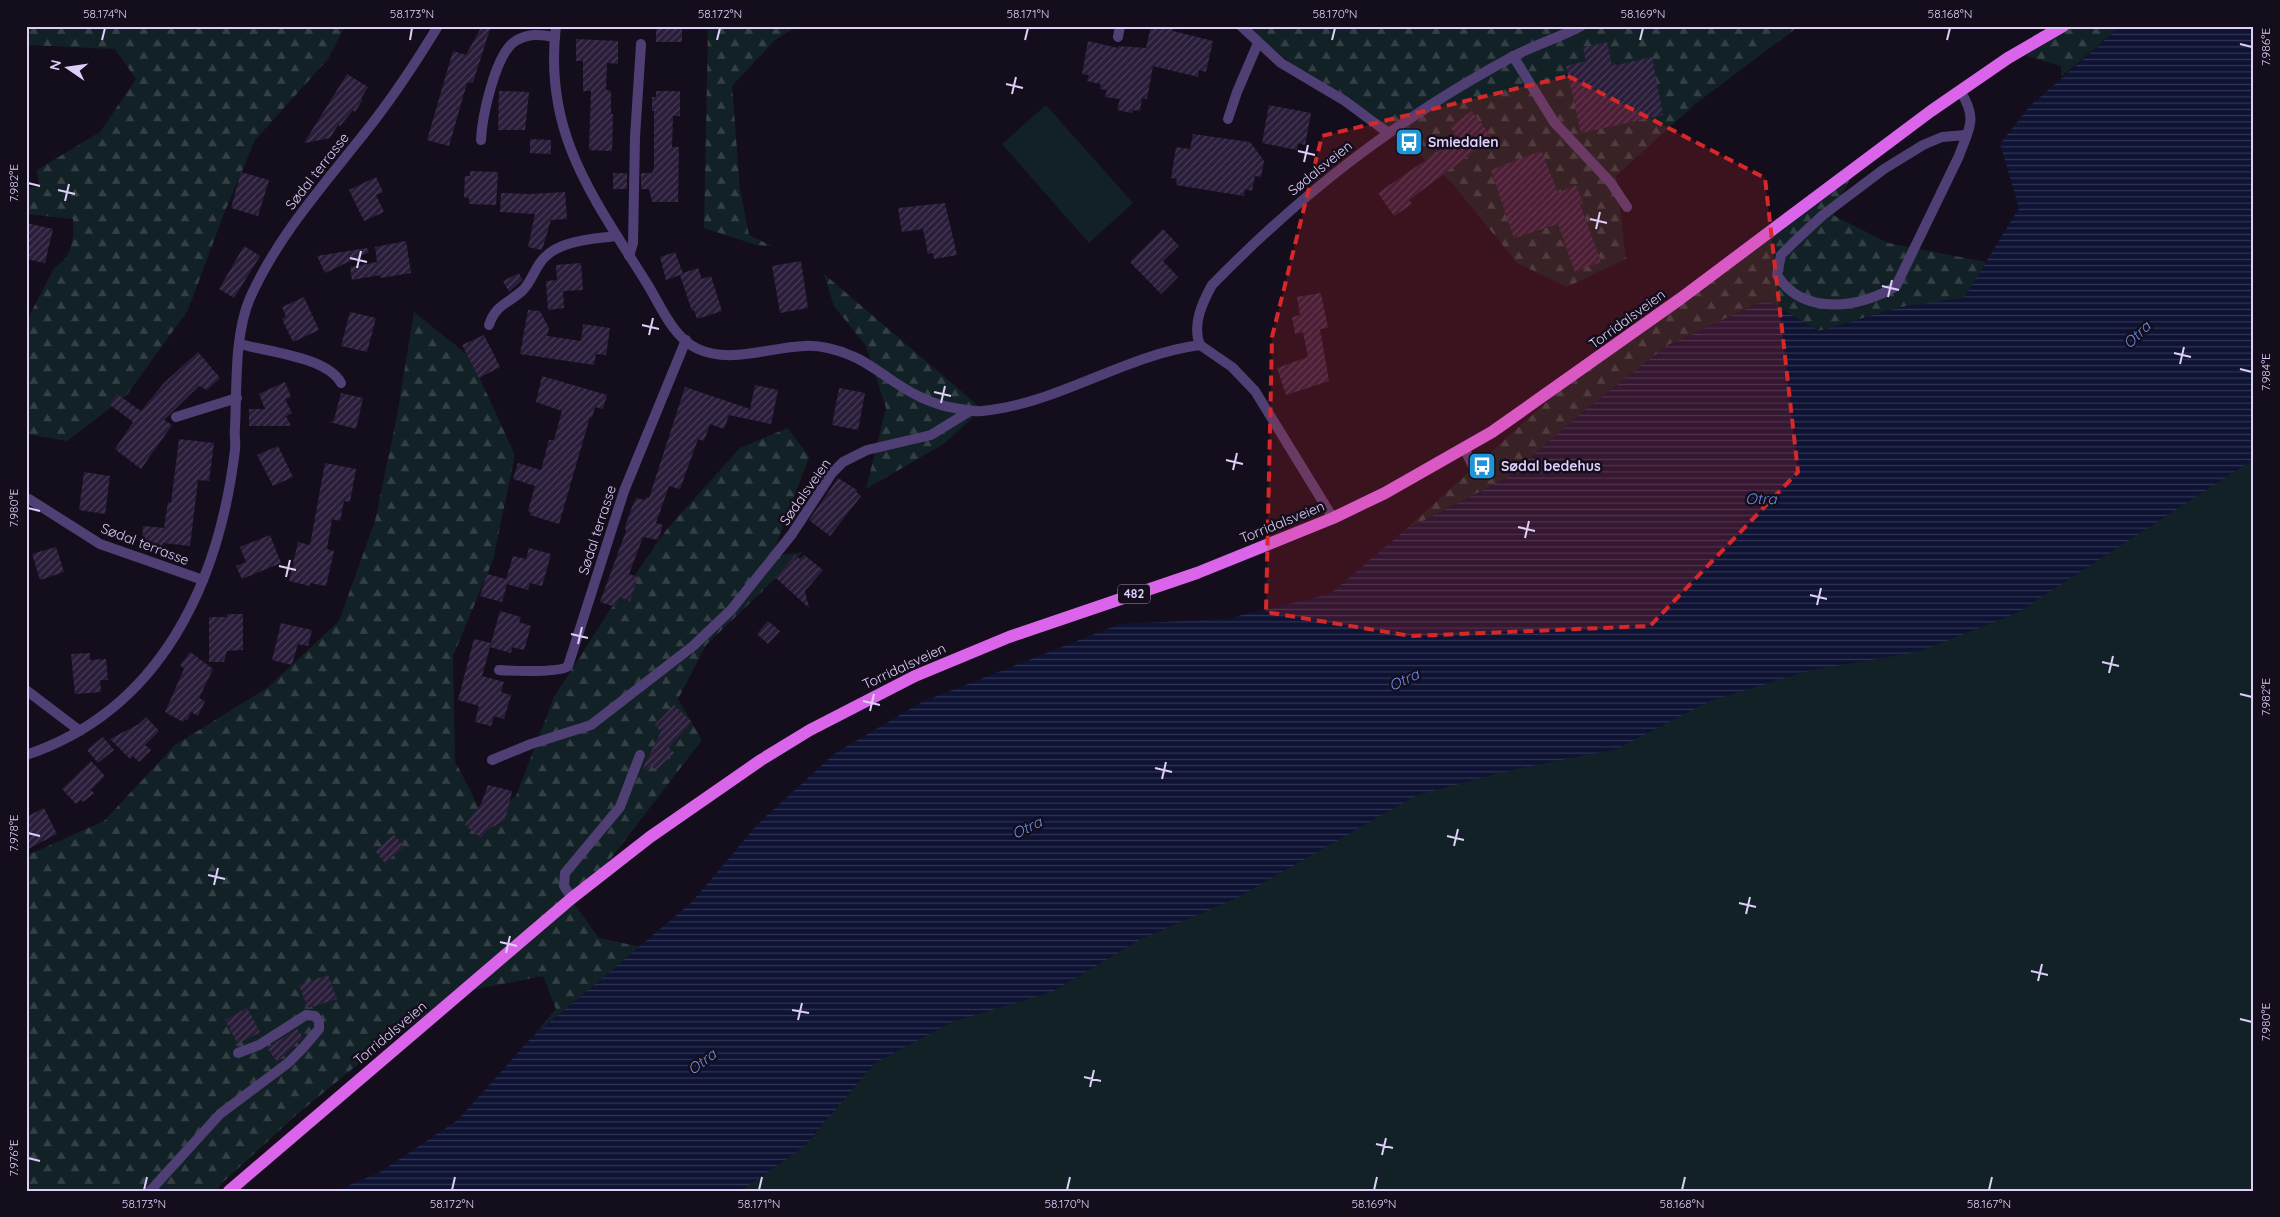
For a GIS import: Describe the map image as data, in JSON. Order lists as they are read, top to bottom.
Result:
{
  "streets": {
    "main road": ["Torridalsveien", "482"],
    "street": ["Sødalsveien", "Sødal terrasse"]
  },
  "water": ["Otra"],
  "places": {
    "bus stop": ["Smiedalen", "Sødal bedehus"]
  },
  "north": "left",
  "coordinates": [
    "58.174°N",
    "58.173°N",
    "58.172°N",
    "58.171°N",
    "58.170°N",
    "58.169°N",
    "58.168°N",
    "7.986°E",
    "7.982°E",
    "7.984°E",
    "7.980°E",
    "7.978°E",
    "7.976°E",
    "58.167°N"
  ]
}
